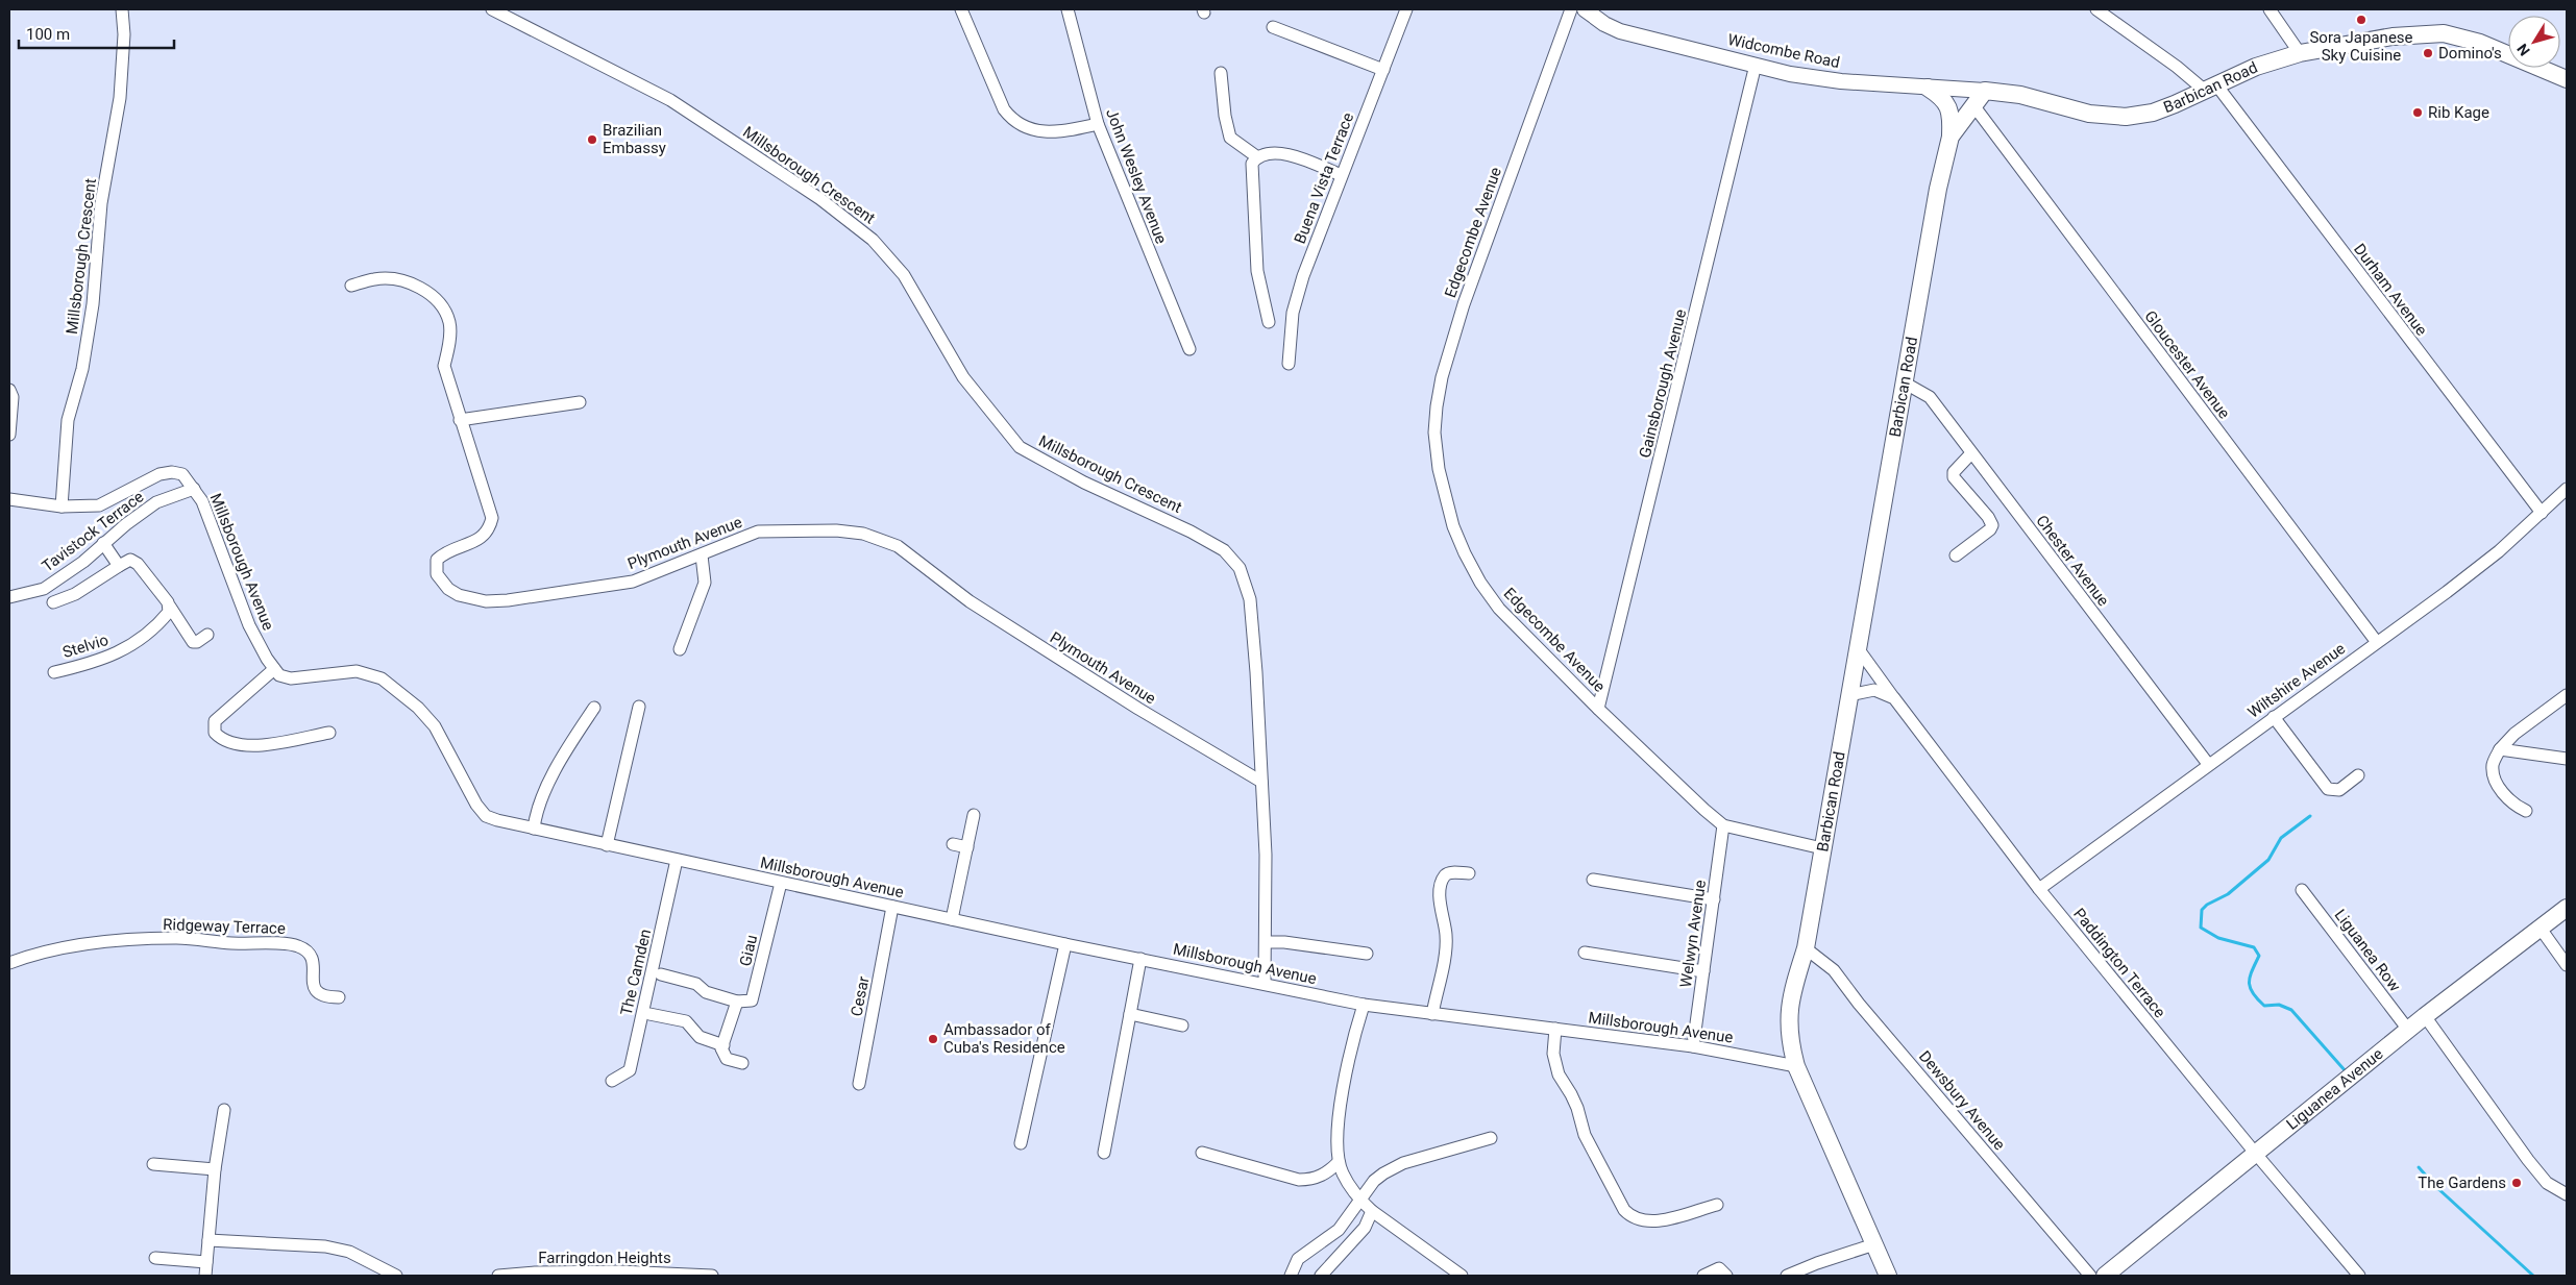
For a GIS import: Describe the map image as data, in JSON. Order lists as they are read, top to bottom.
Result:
{
  "streets": {
    "main road": ["Barbican Road", "Liguanea Avenue"],
    "street": [
      "Widcombe Road",
      "Millsborough Crescent",
      "John Wesley Avenue",
      "Buena Vista Terrace",
      "Edgecombe Avenue",
      "Durham Avenue",
      "Gloucester Avenue",
      "Gainsborough Avenue",
      "Tavistock Terrace",
      "Plymouth Avenue",
      "Chester Avenue",
      "Millsborough Avenue",
      "Stelvio",
      "Wiltshire Avenue",
      "Ridgeway Terrace",
      "Welwyn Avenue",
      "Giau",
      "Liguanea Row",
      "Paddington Terrace",
      "The Camden",
      "Cesar",
      "Dewsbury Avenue",
      "Farringdon Heights"
    ]
  },
  "crossings": [
    ["Widcombe Road", "Barbican Road"],
    ["Widcombe Road", "Gainsborough Avenue"],
    ["Barbican Road", "Edgecombe Avenue"],
    ["Barbican Road", "Durham Avenue"],
    ["Barbican Road", "Gloucester Avenue"],
    ["Barbican Road", "Chester Avenue"],
    ["Barbican Road", "Millsborough Avenue"],
    ["Barbican Road", "Paddington Terrace"],
    ["Barbican Road", "Dewsbury Avenue"],
    ["Millsborough Crescent", "Plymouth Avenue"],
    ["Millsborough Crescent", "Millsborough Avenue"],
    ["Edgecombe Avenue", "Gainsborough Avenue"],
    ["Edgecombe Avenue", "Welwyn Avenue"],
    ["Durham Avenue", "Wiltshire Avenue"],
    ["Gloucester Avenue", "Wiltshire Avenue"],
    ["Tavistock Terrace", "Millsborough Avenue"],
    ["Chester Avenue", "Wiltshire Avenue"],
    ["Millsborough Avenue", "Welwyn Avenue"],
    ["Millsborough Avenue", "Giau"],
    ["Millsborough Avenue", "The Camden"],
    ["Millsborough Avenue", "Cesar"],
    ["Wiltshire Avenue", "Paddington Terrace"],
    ["Liguanea Row", "Liguanea Avenue"],
    ["Paddington Terrace", "Liguanea Avenue"]
  ],
  "places": [
    "Sora Japanese Sky Cuisine",
    "Domino's",
    "Rib Kage",
    "Brazilian Embassy",
    "Ambassador of Cuba's Residence",
    "The Gardens"
  ],
  "scale_bar": "100 m",
  "north": "bottom left"
}
